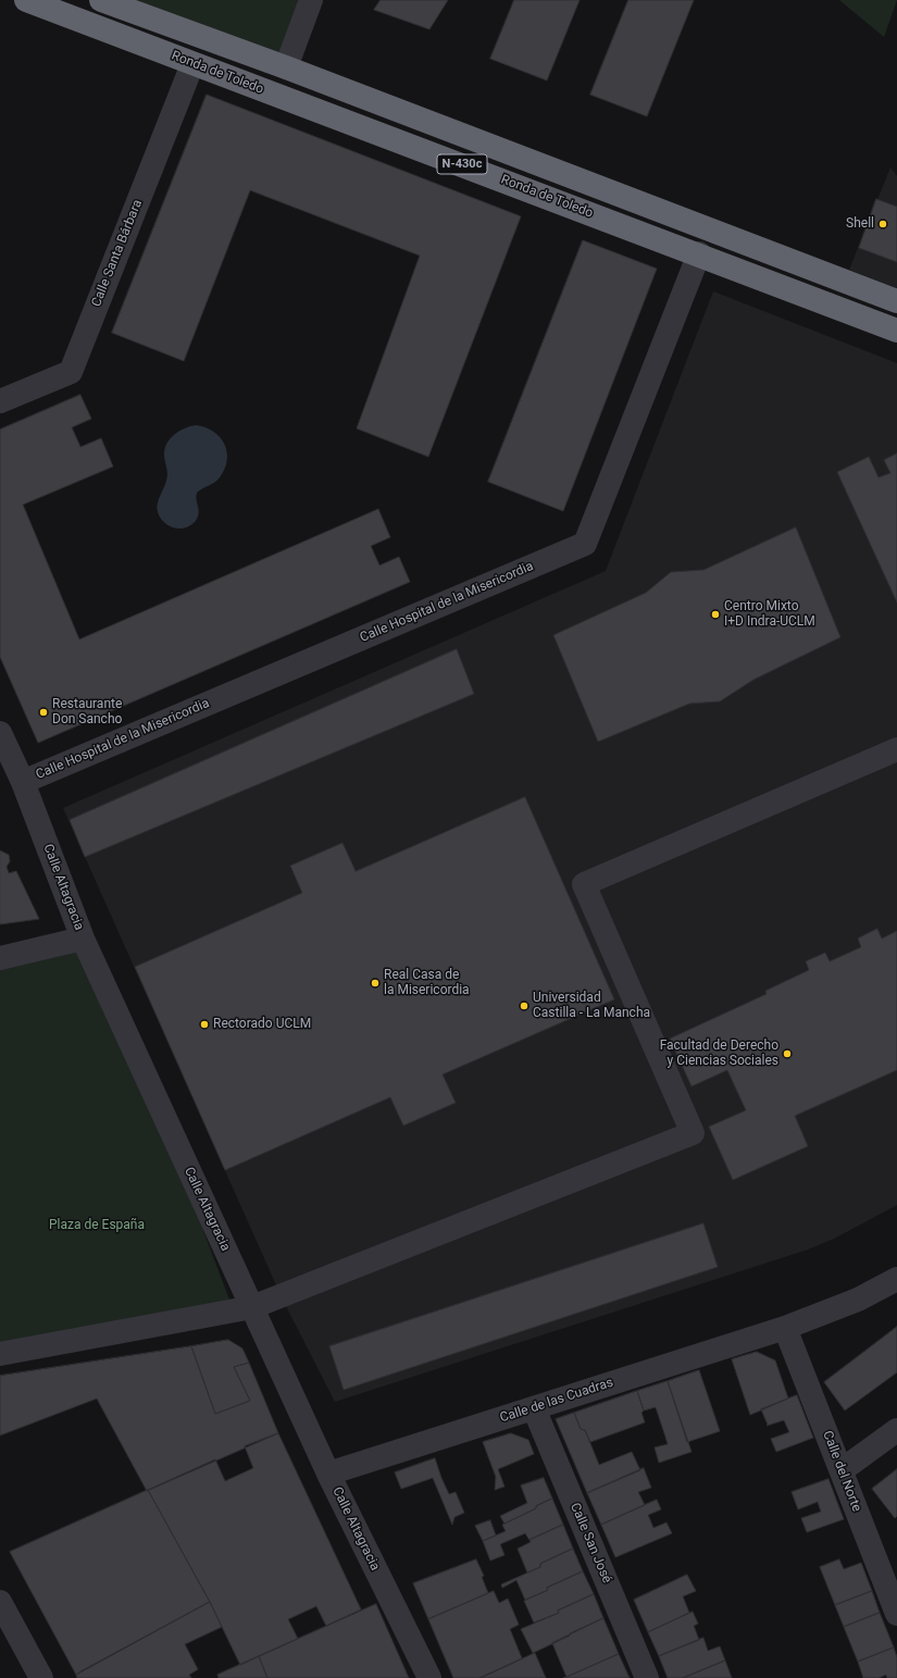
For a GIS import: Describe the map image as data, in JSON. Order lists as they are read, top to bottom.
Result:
{
  "streets": {
    "highway": ["Ronda de Toledo", "N-430c"],
    "street": [
      "Calle Santa Bárbara",
      "Calle Hospital de la Misericordia",
      "Calle Altagracia",
      "Calle de las Cuadras",
      "Calle del Norte",
      "Calle San José"
    ]
  },
  "crossings": [
    ["Ronda de Toledo", "Calle Santa Bárbara"],
    ["Ronda de Toledo", "Calle Hospital de la Misericordia"],
    ["Calle Hospital de la Misericordia", "Calle Altagracia"],
    ["Calle Altagracia", "Calle de las Cuadras"],
    ["Calle de las Cuadras", "Calle del Norte"],
    ["Calle de las Cuadras", "Calle San José"]
  ],
  "parks": ["Plaza de España"],
  "places": [
    "Shell",
    "Centro Mixto I+D Indra-UCLM",
    "Restaurante Don Sancho",
    "Real Casa de la Misericordia",
    "Universidad Castilla - La Mancha",
    "Rectorado UCLM",
    "Facultad de Derecho y Ciencias Sociales"
  ]
}
